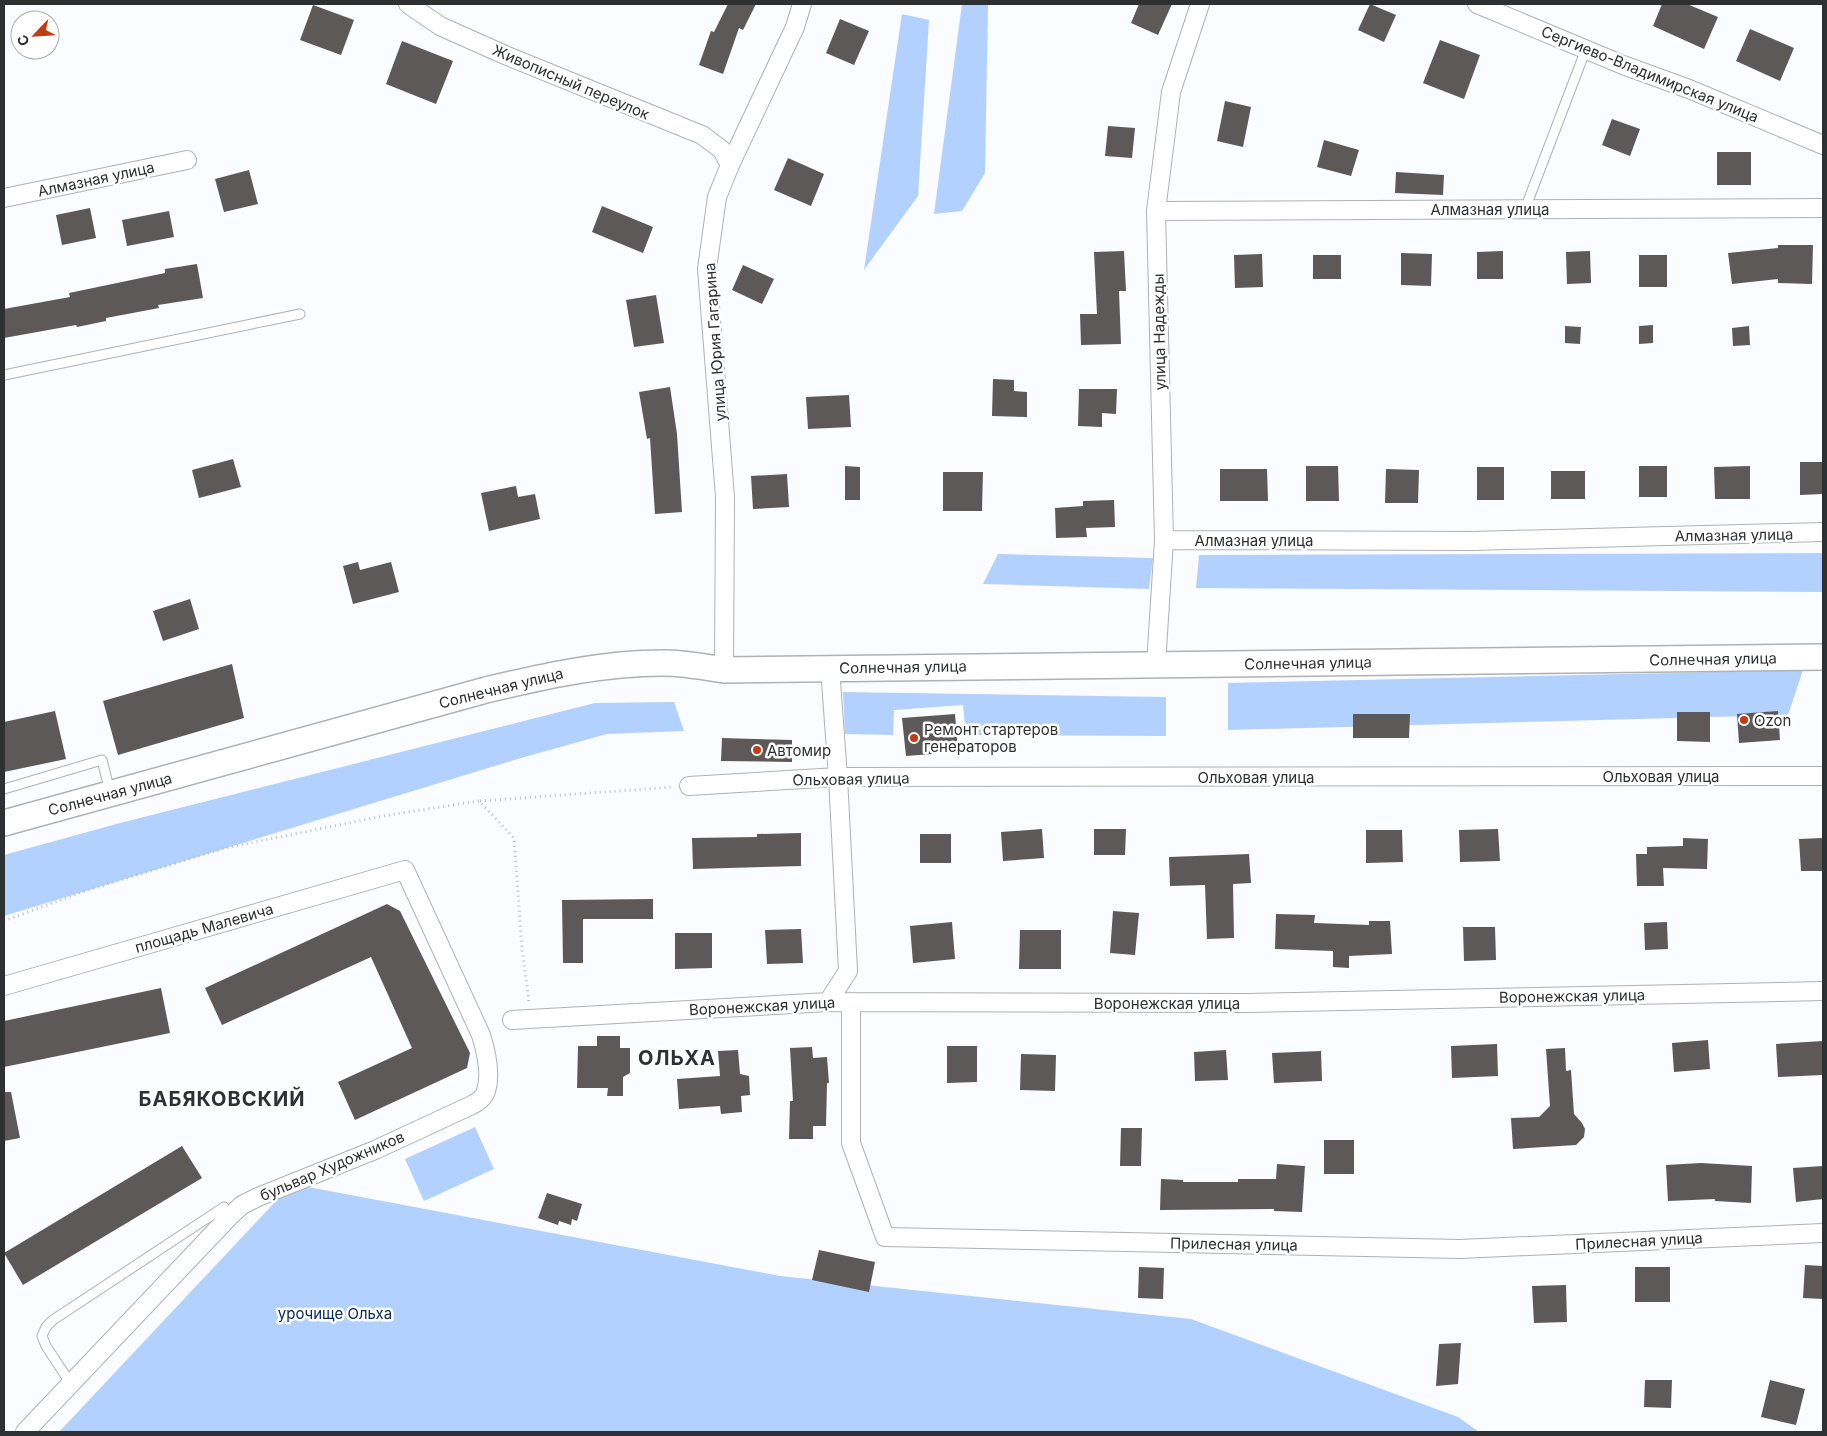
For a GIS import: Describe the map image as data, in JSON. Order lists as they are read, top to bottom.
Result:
{
  "streets": {
    "street": [
      "Сергиево-Владимирская улица",
      "Живописный переулок",
      "Алмазная улица",
      "улица Надежды",
      "улица Юрия Гагарина",
      "Солнечная улица",
      "Ольховая улица",
      "площадь Малевича",
      "Воронежская улица",
      "бульвар Художников",
      "Прилесная улица"
    ]
  },
  "crossings": [
    ["Живописный переулок", "улица Юрия Гагарина"],
    ["Алмазная улица", "улица Надежды"],
    ["улица Надежды", "Солнечная улица"],
    ["улица Юрия Гагарина", "Солнечная улица"],
    ["площадь Малевича", "бульвар Художников"],
    ["Воронежская улица", "Прилесная улица"]
  ],
  "districts": ["ОЛЬХА", "БАБЯКОВСКИЙ"],
  "parks": ["урочище Ольха"],
  "places": ["Ozon", "Ремонт стартеров генераторов", "Автомир"],
  "north": "bottom left"
}
